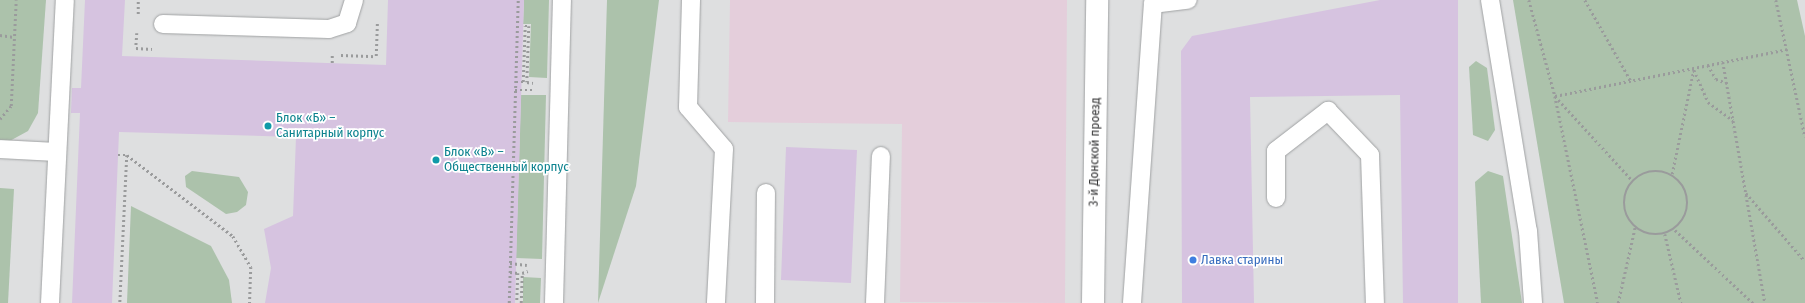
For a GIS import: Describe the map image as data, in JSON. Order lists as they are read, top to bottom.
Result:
{
  "streets": {
    "street": ["3-й Донской проезд"]
  },
  "places": ["Блок «Б» – Санитарный корпус", "Блок «В» – Общественный корпус", "Лавка старины"]
}
